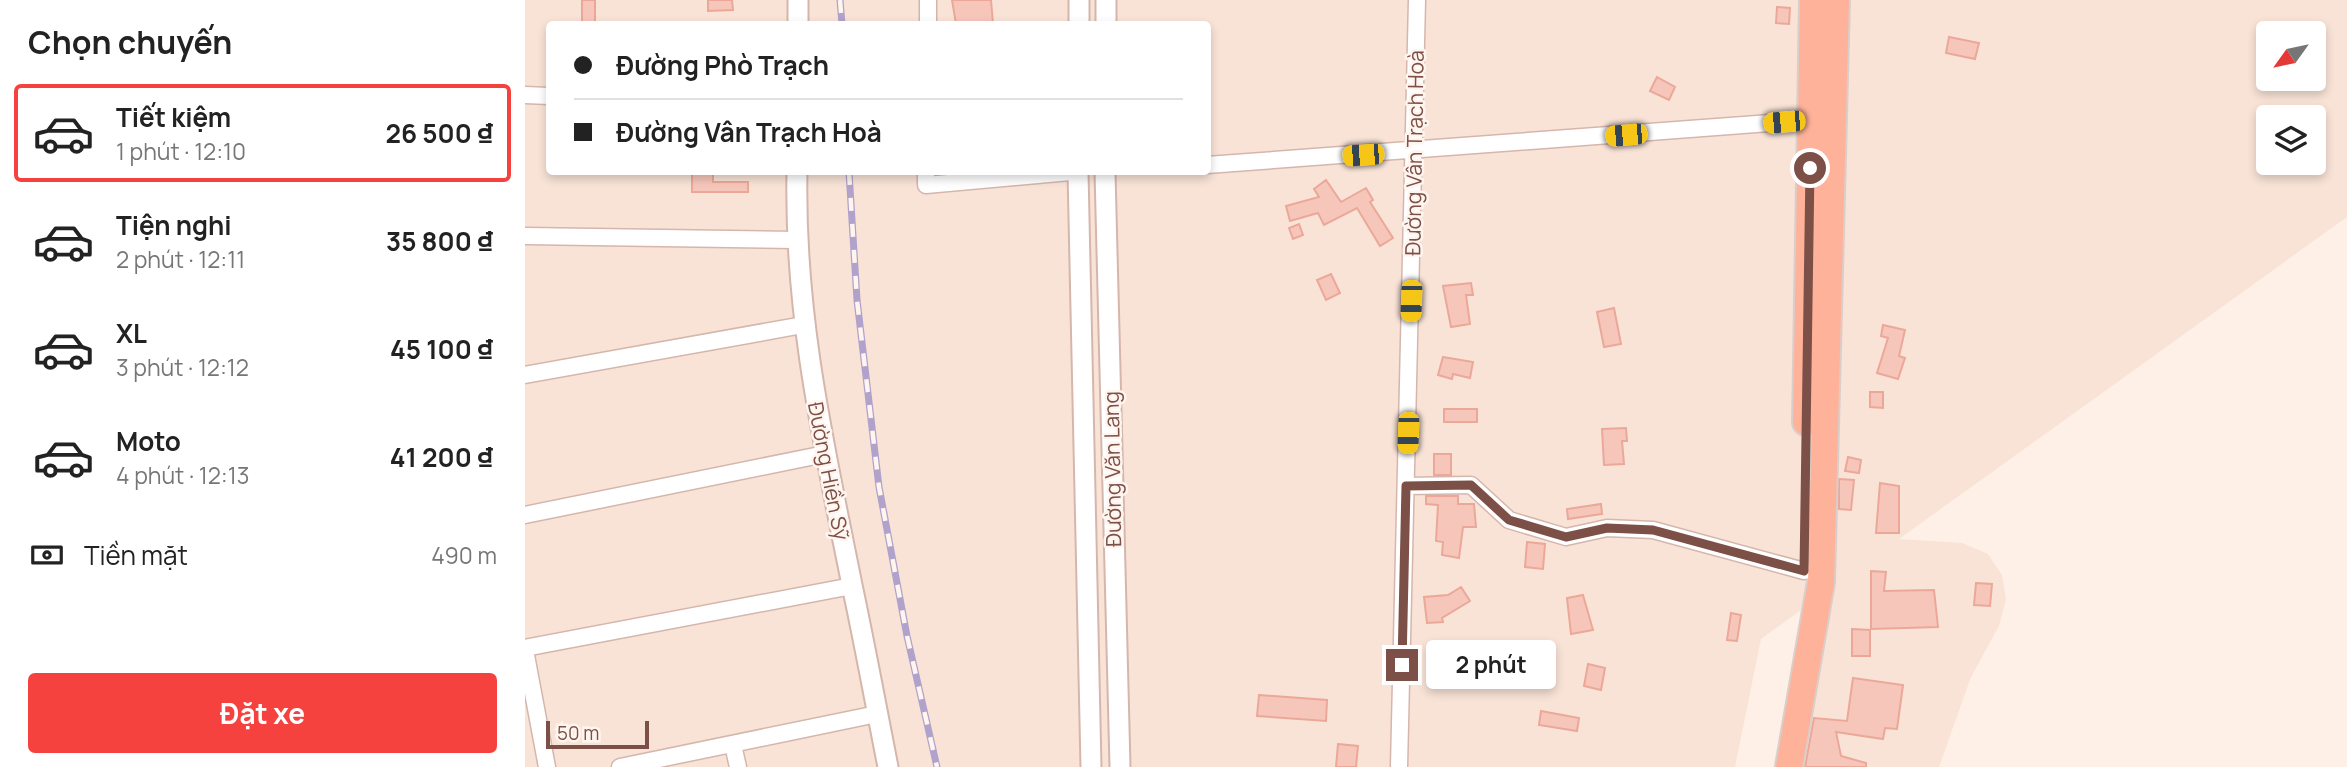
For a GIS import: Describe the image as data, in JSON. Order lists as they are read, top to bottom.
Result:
{
  "streets": {
    "street": ["Đường Vân Trạch Hoà", "Đường Văn Lang", "Đường Hiền Sỹ"]
  },
  "scale_bar": "50 m",
  "north": "bottom left",
  "page": {
    "heading": "Chọn chuyến",
    "banner": ["Đường Phò Trạch", "Đường Vân Trạch Hoà"],
    "list": [
      {
        "name": "Tiết kiệm",
        "note": "1 phút · 12:10",
        "value": "26 500 ₫"
      },
      {
        "name": "Tiện nghi",
        "note": "2 phút · 12:11",
        "value": "35 800 ₫"
      },
      {
        "name": "XL",
        "note": "3 phút · 12:12",
        "value": "45 100 ₫"
      },
      {
        "name": "Moto",
        "note": "4 phút · 12:13",
        "value": "41 200 ₫"
      }
    ],
    "pay": ["Tiền mặt", "490 m"],
    "bubble": "2 phút",
    "buttons": "Đặt xe",
    "scale": "50 m"
  }
}
